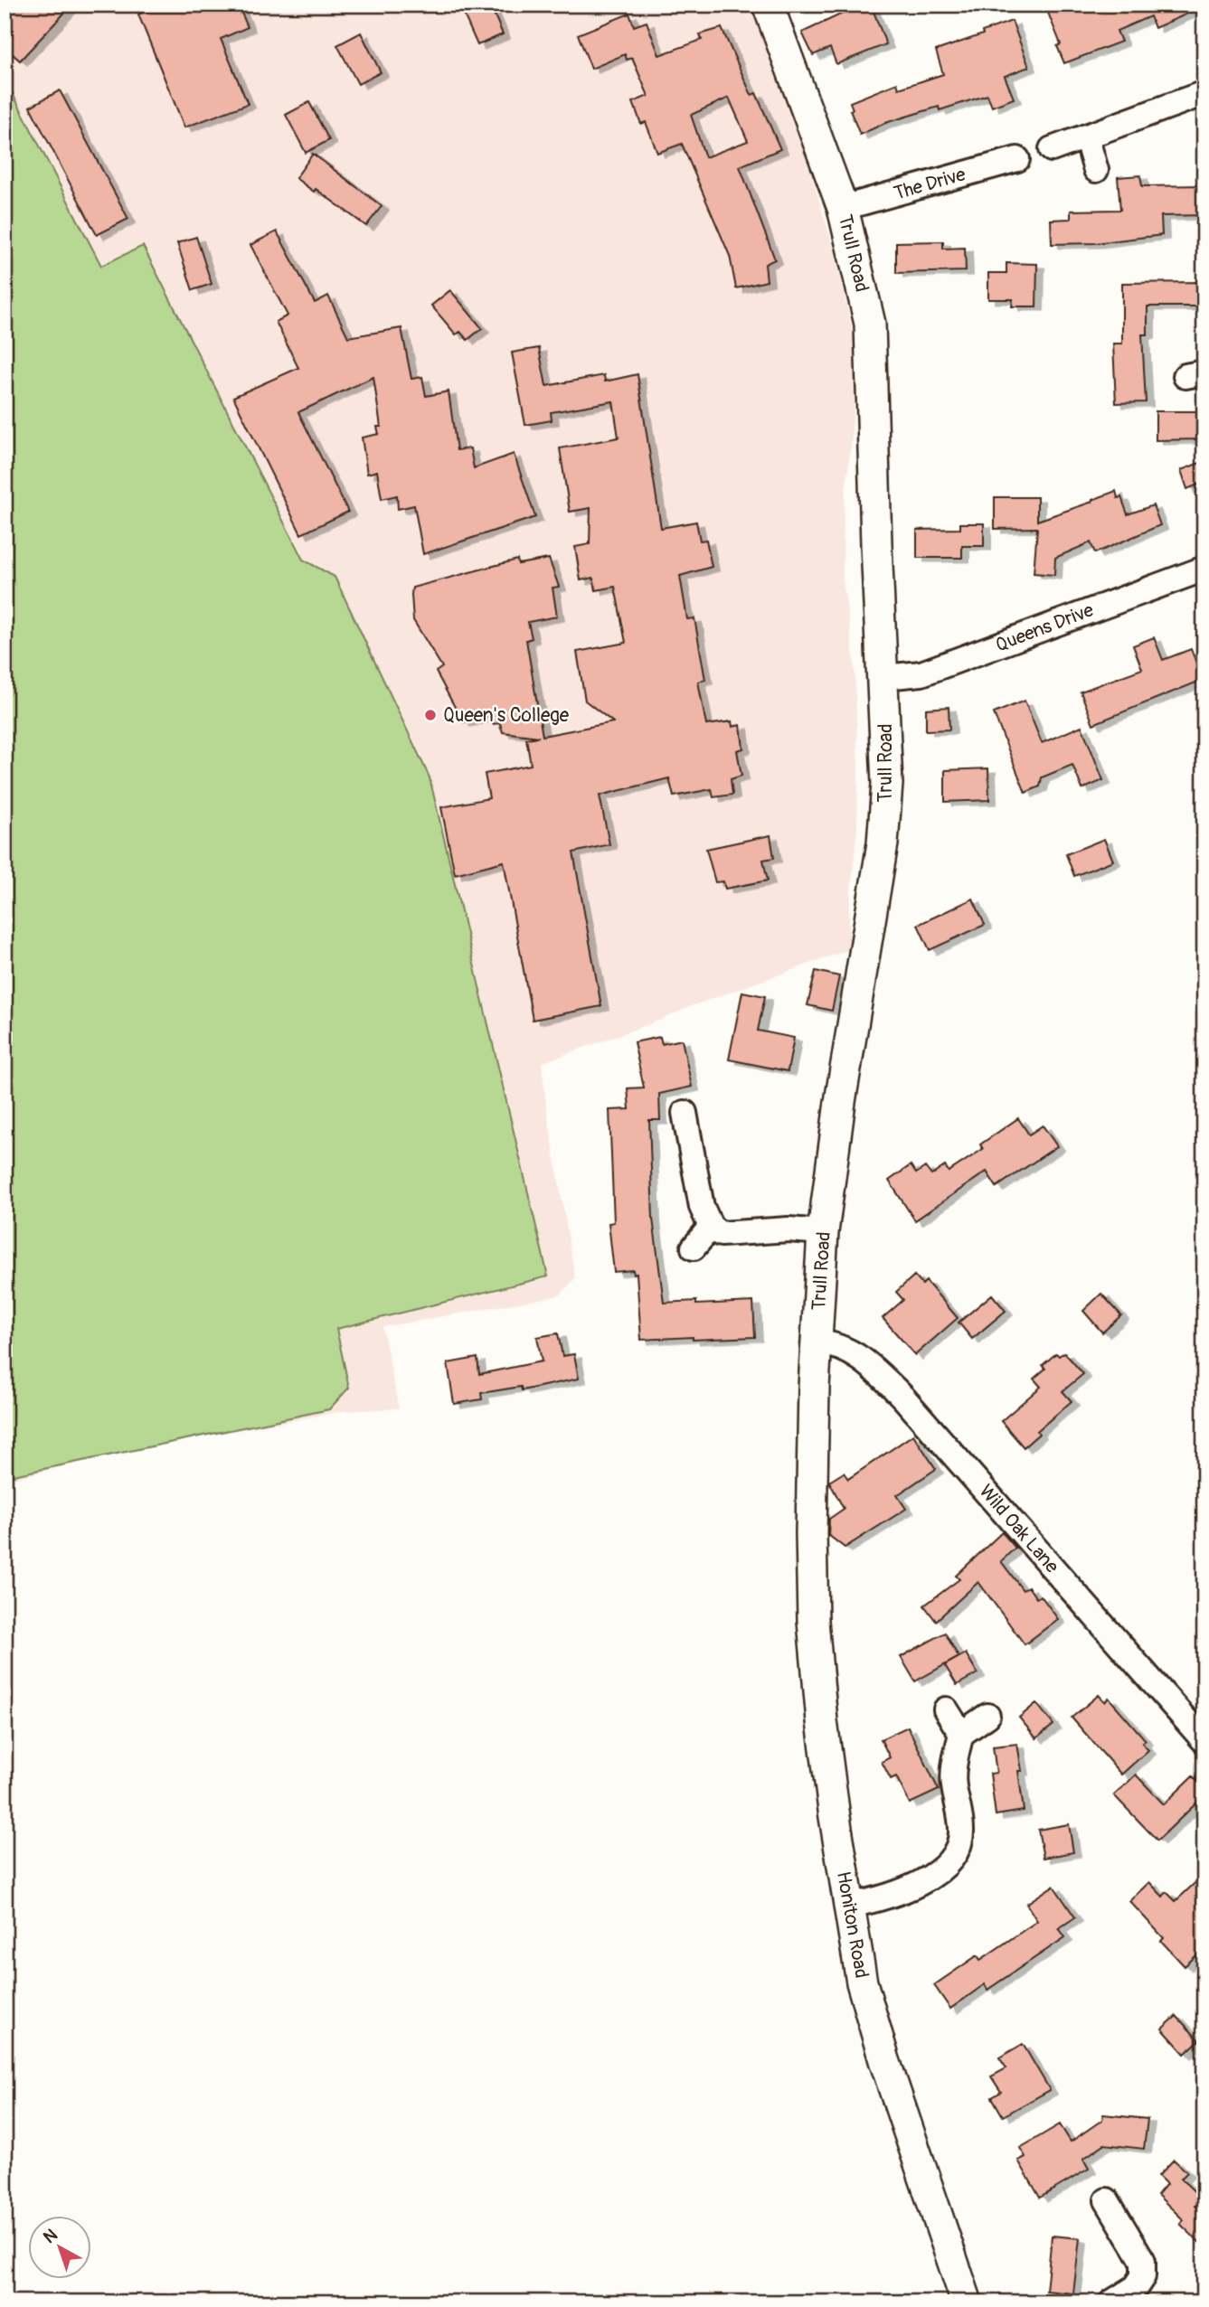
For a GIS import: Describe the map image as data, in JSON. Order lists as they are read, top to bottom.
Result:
{
  "streets": {
    "street": [
      "The Drive",
      "Trull Road",
      "Queens Drive",
      "Wild Oak Lane",
      "Honiton Road"
    ]
  },
  "crossings": [
    ["The Drive", "Trull Road"],
    ["Trull Road", "Queens Drive"],
    ["Trull Road", "Wild Oak Lane"],
    ["Trull Road", "Honiton Road"]
  ],
  "places": ["Queen's College"],
  "north": "top left"
}
